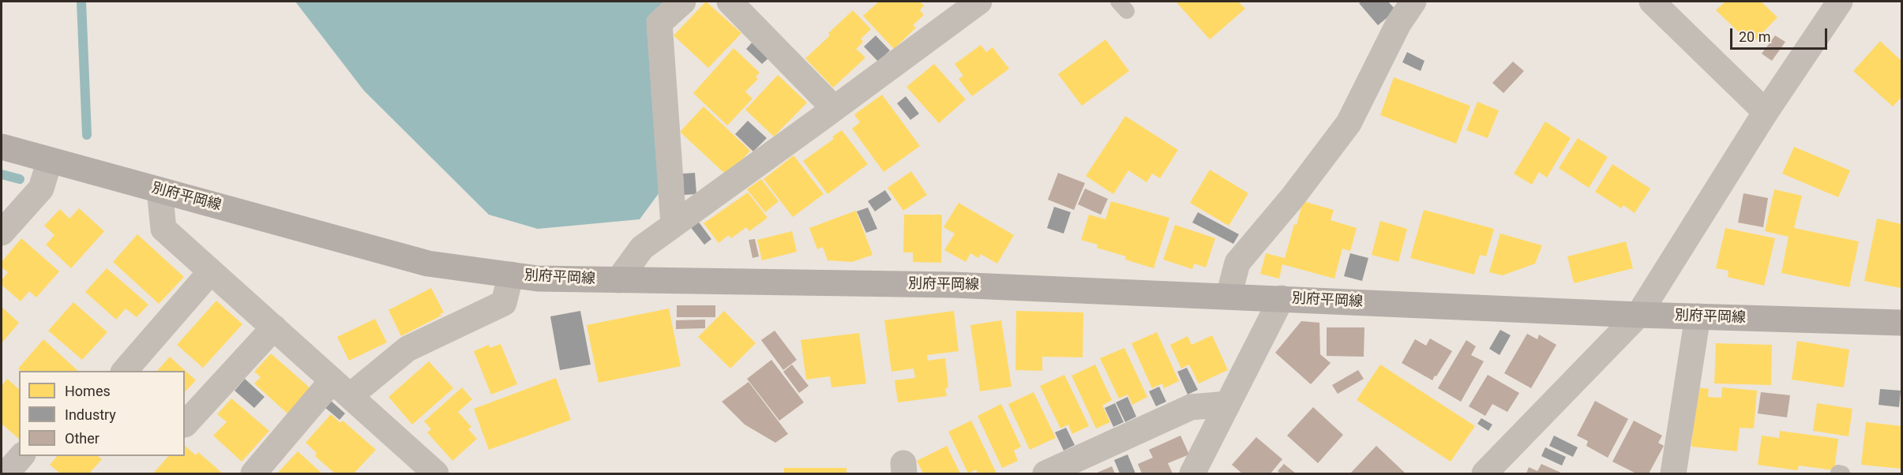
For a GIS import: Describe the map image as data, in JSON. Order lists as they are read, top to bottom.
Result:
{
  "streets": {
    "main road": ["別府平岡線"]
  },
  "legend": ["Homes", "Industry", "Other"],
  "scale_bar": "20 m"
}
